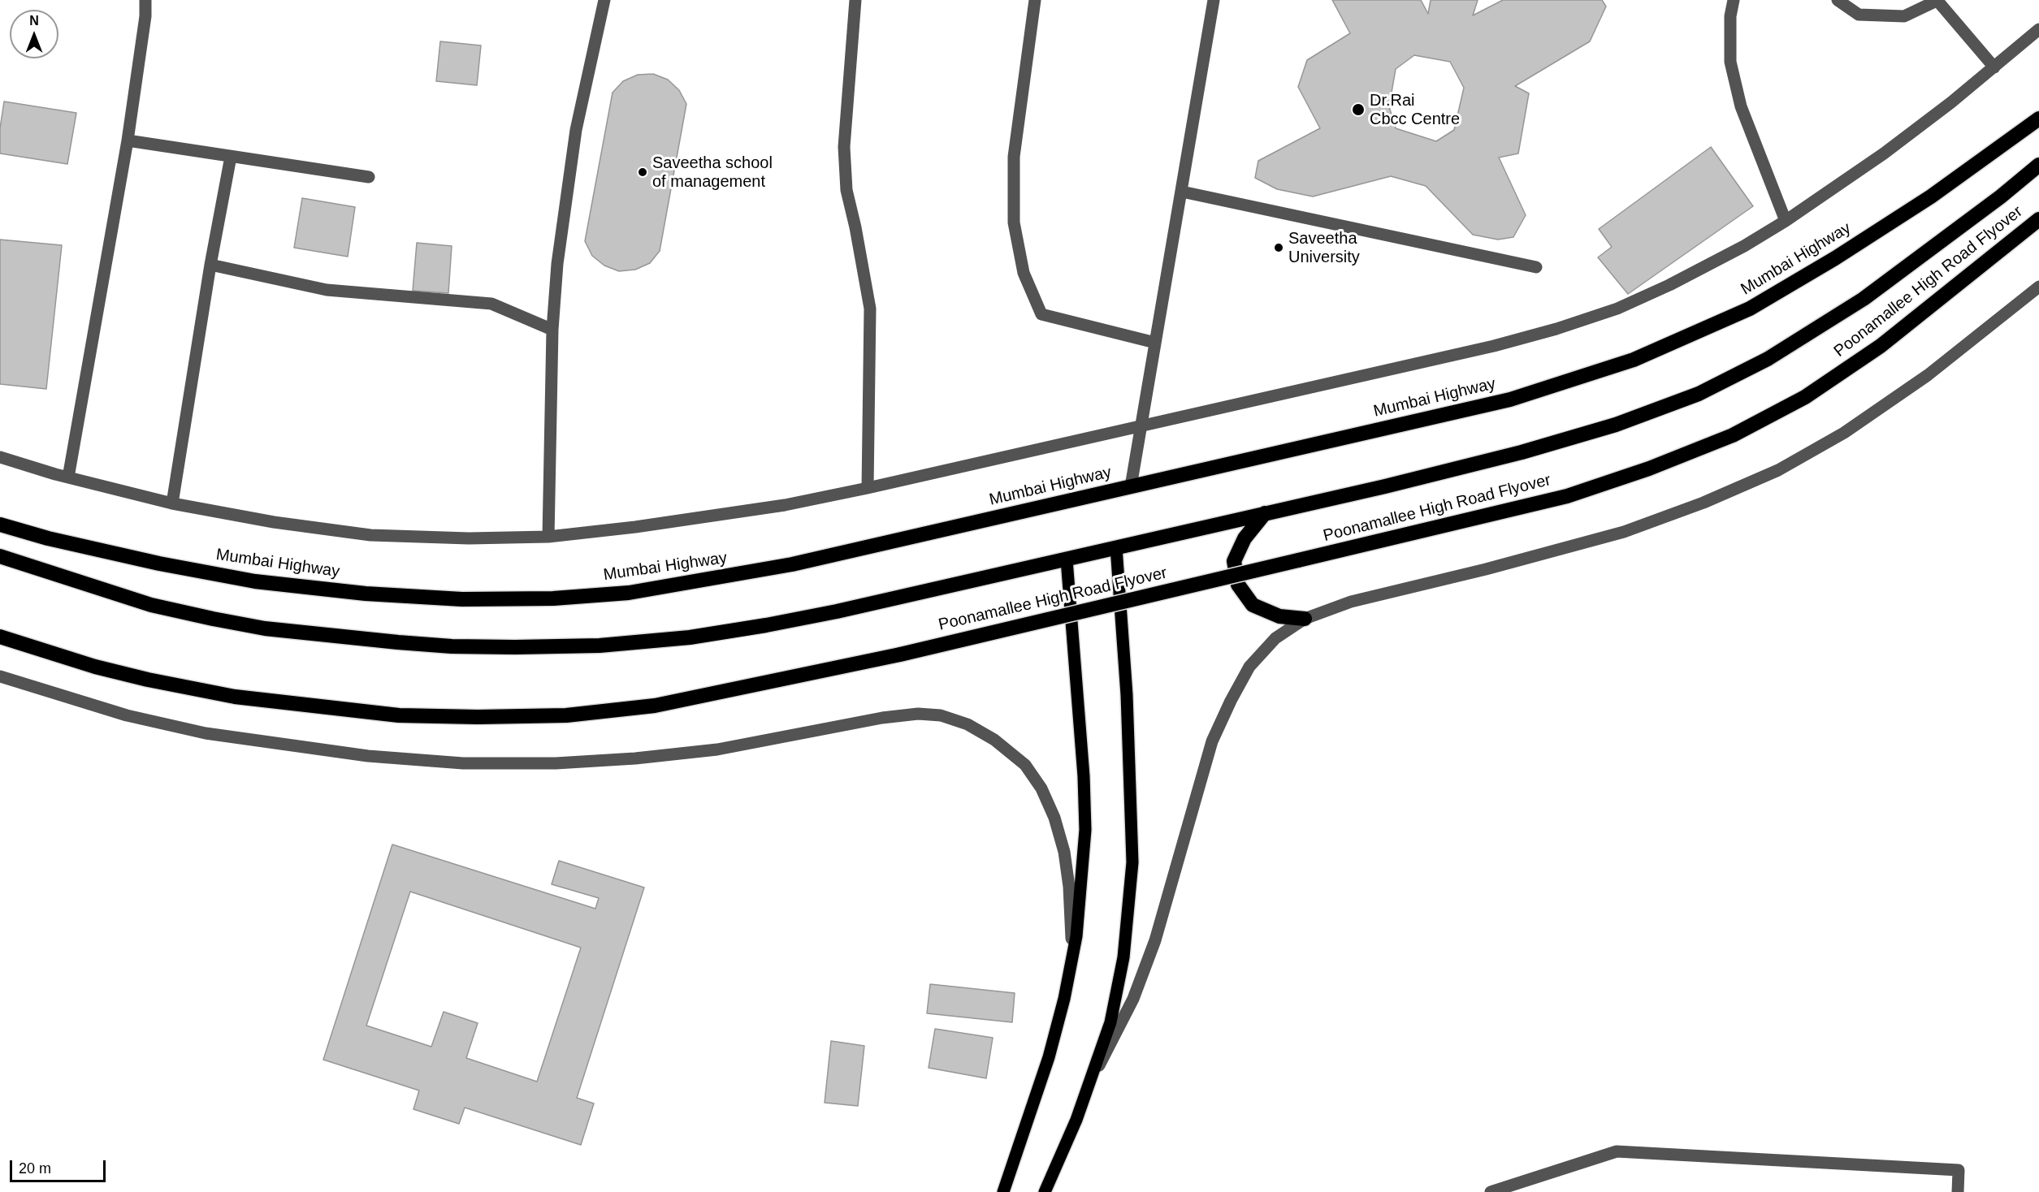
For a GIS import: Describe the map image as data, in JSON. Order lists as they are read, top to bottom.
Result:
{
  "streets": {
    "highway": ["Mumbai Highway", "Poonamallee High Road Flyover"]
  },
  "places": ["Dr.Rai Cbcc Centre", "Saveetha school of management", "Saveetha University"],
  "scale_bar": "20 m",
  "north": "top"
}
